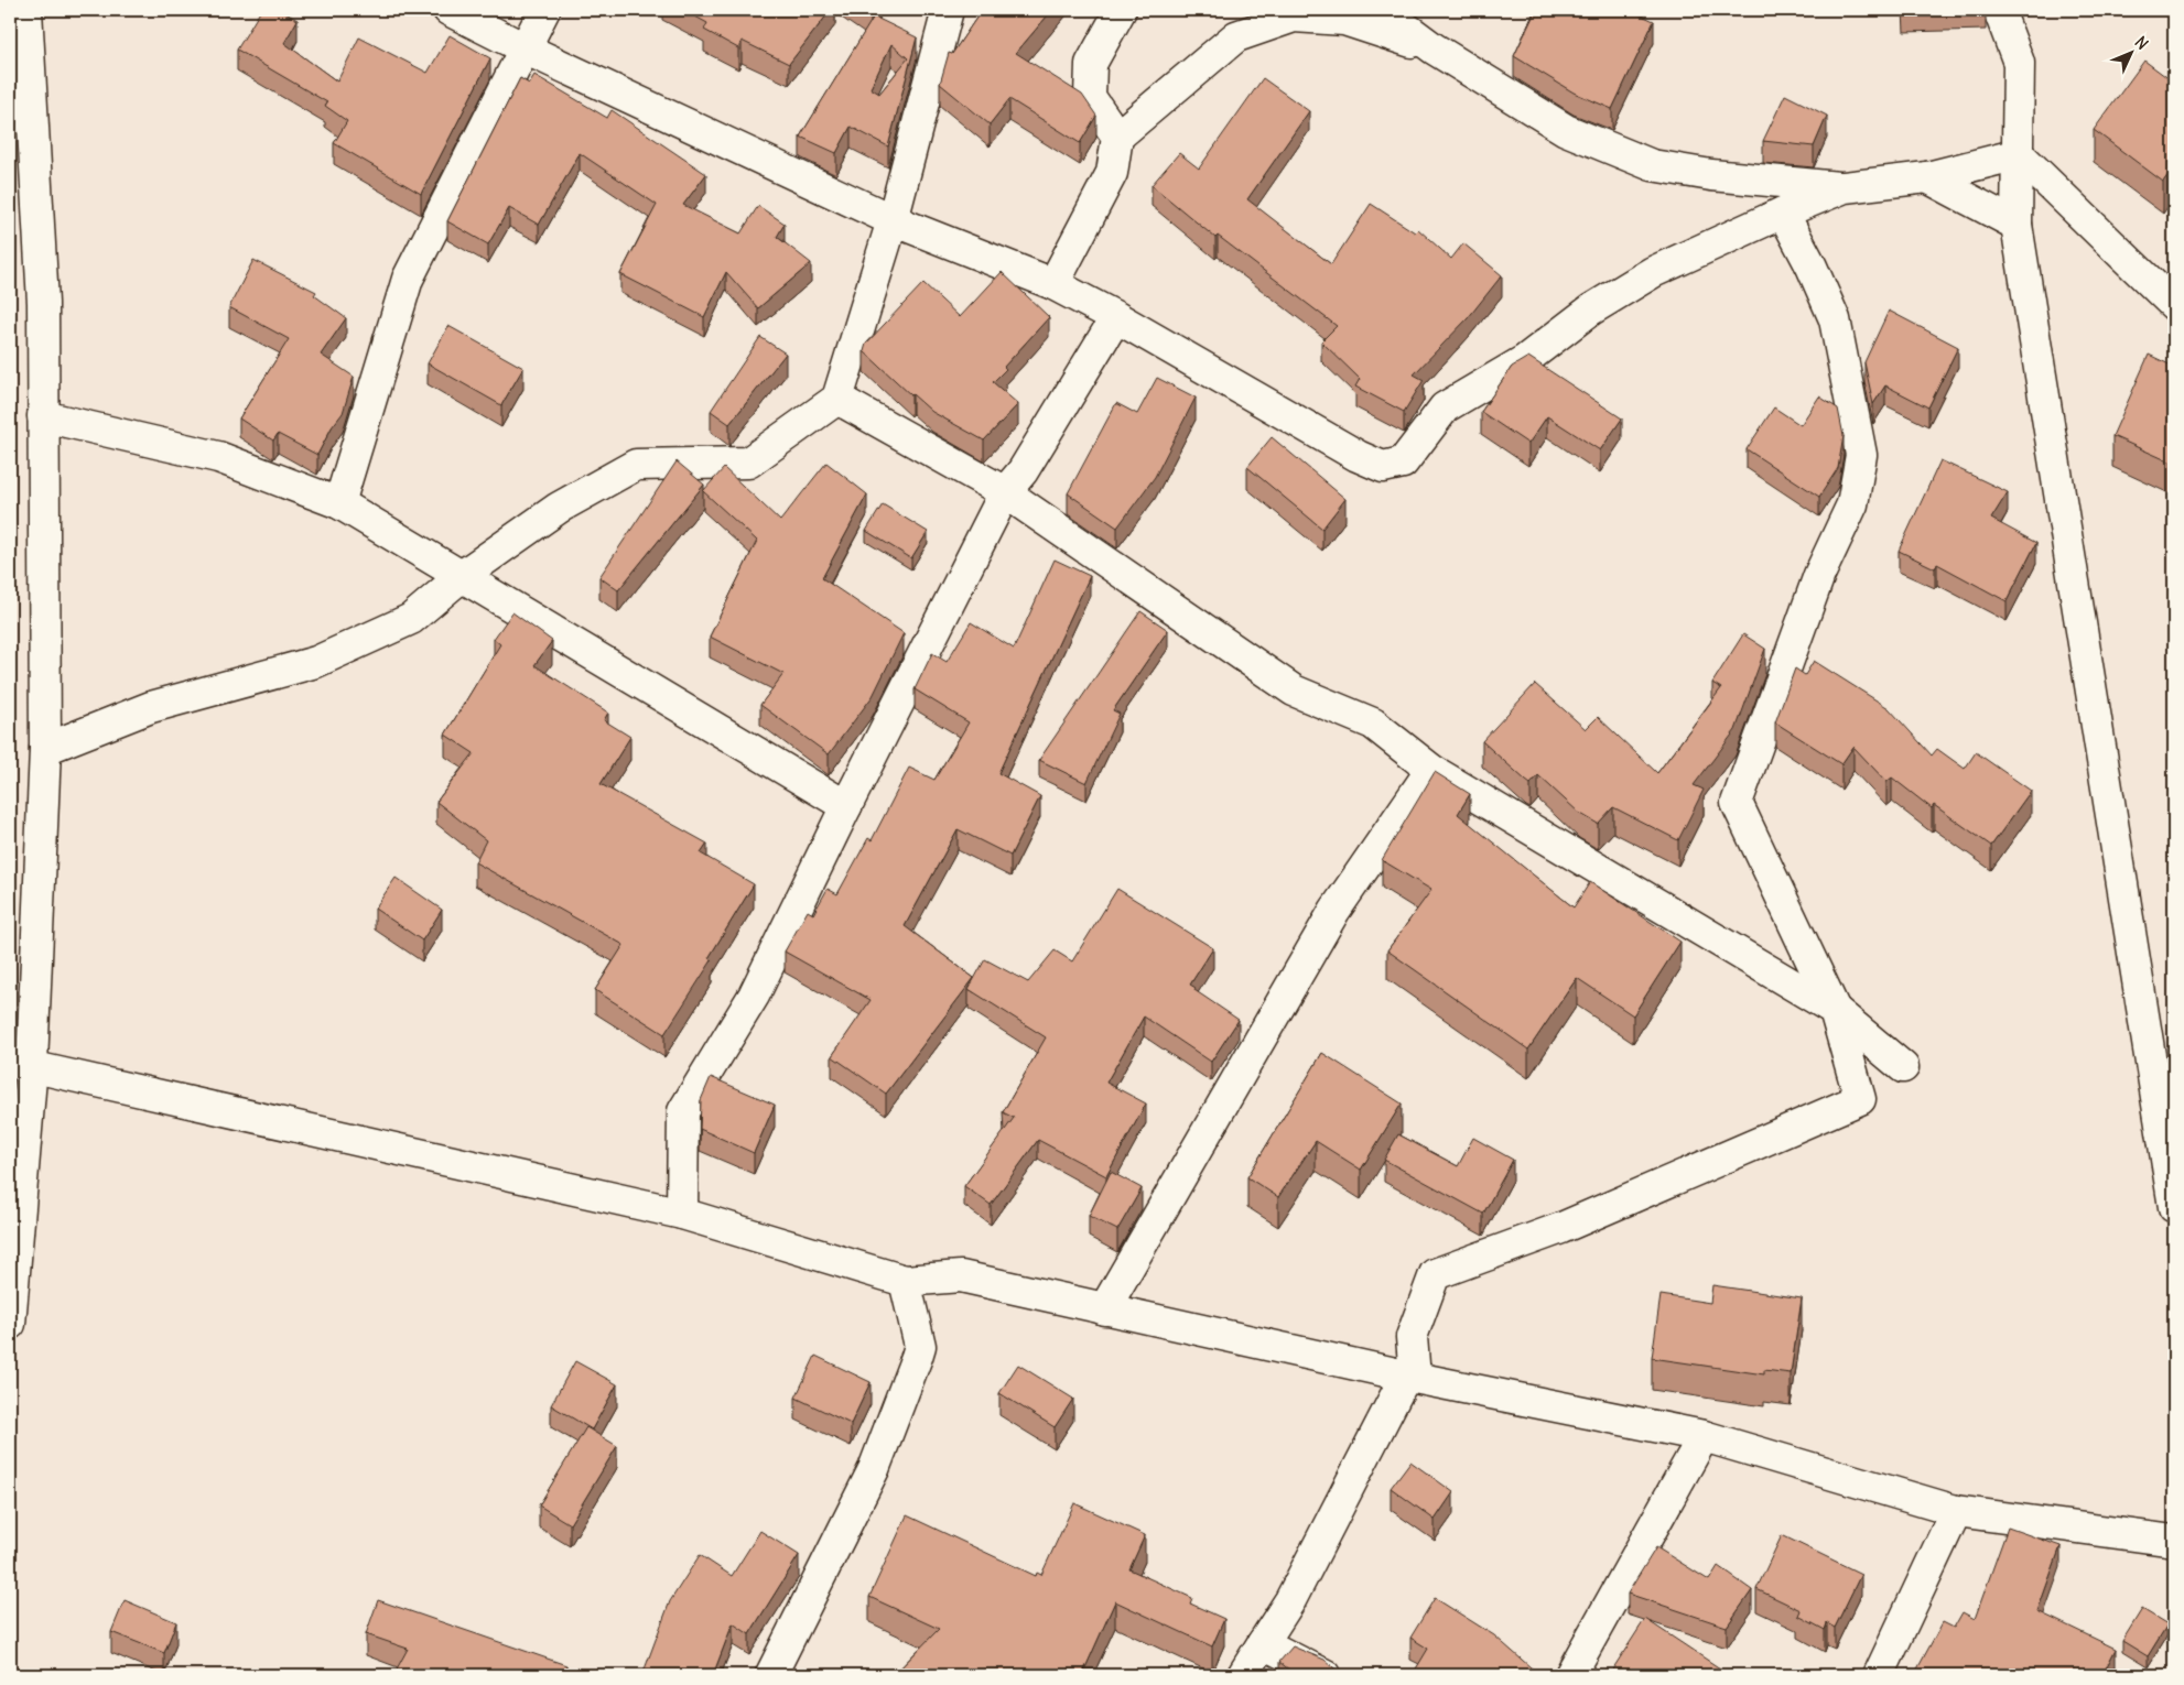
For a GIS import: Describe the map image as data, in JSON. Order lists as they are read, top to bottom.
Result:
{
  "north": "top right"
}
